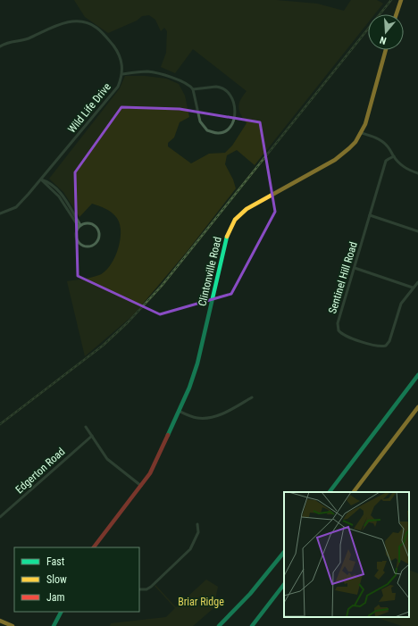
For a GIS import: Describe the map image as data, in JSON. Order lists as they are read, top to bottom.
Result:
{
  "streets": {
    "main road": ["Clintonville Road"],
    "street": ["Wild Life Drive", "Sentinel Hill Road", "Edgerton Road"]
  },
  "parks": ["Briar Ridge"],
  "legend": ["Fast", "Slow", "Jam"],
  "north": "bottom"
}
